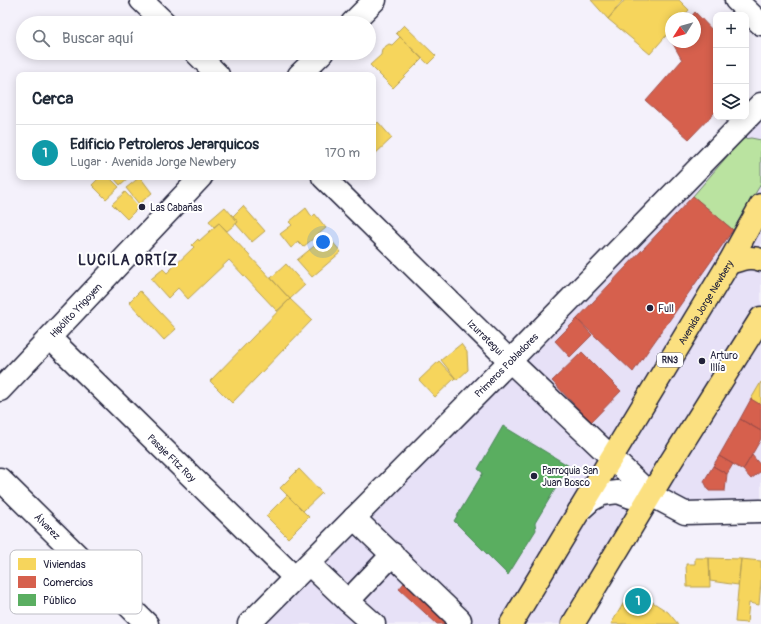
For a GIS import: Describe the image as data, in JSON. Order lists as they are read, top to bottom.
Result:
{
  "streets": {
    "highway": ["Avenida Jorge Newbery", "RN3"],
    "street": [
      "Hipólito Yrigoyen",
      "Izurrategui",
      "Primeros Pobladores",
      "Pasaje Fitz Roy",
      "Álvarez"
    ]
  },
  "crossings": [
    ["Avenida Jorge Newbery", "Izurrategui"],
    ["Hipólito Yrigoyen", "Pasaje Fitz Roy"],
    ["Izurrategui", "Primeros Pobladores"],
    ["Primeros Pobladores", "Pasaje Fitz Roy"]
  ],
  "districts": ["LUCILA ORTÍZ"],
  "places": [
    "Las Cabañas",
    "Full",
    "Arturo Illía",
    "Parroquia San Juan Bosco"
  ],
  "legend": ["Viviendas", "Comercios", "Público"],
  "north": "bottom left",
  "page": {
    "map_buttons": ["+", "−"],
    "search": "Buscar aquí",
    "heading": "Cerca",
    "list": [
      {
        "mark": "1",
        "name": "Edificio Petroleros Jerarquicos",
        "note": "Lugar · Avenida Jorge Newbery",
        "value": "170 m"
      }
    ],
    "pins": "1"
  }
}
